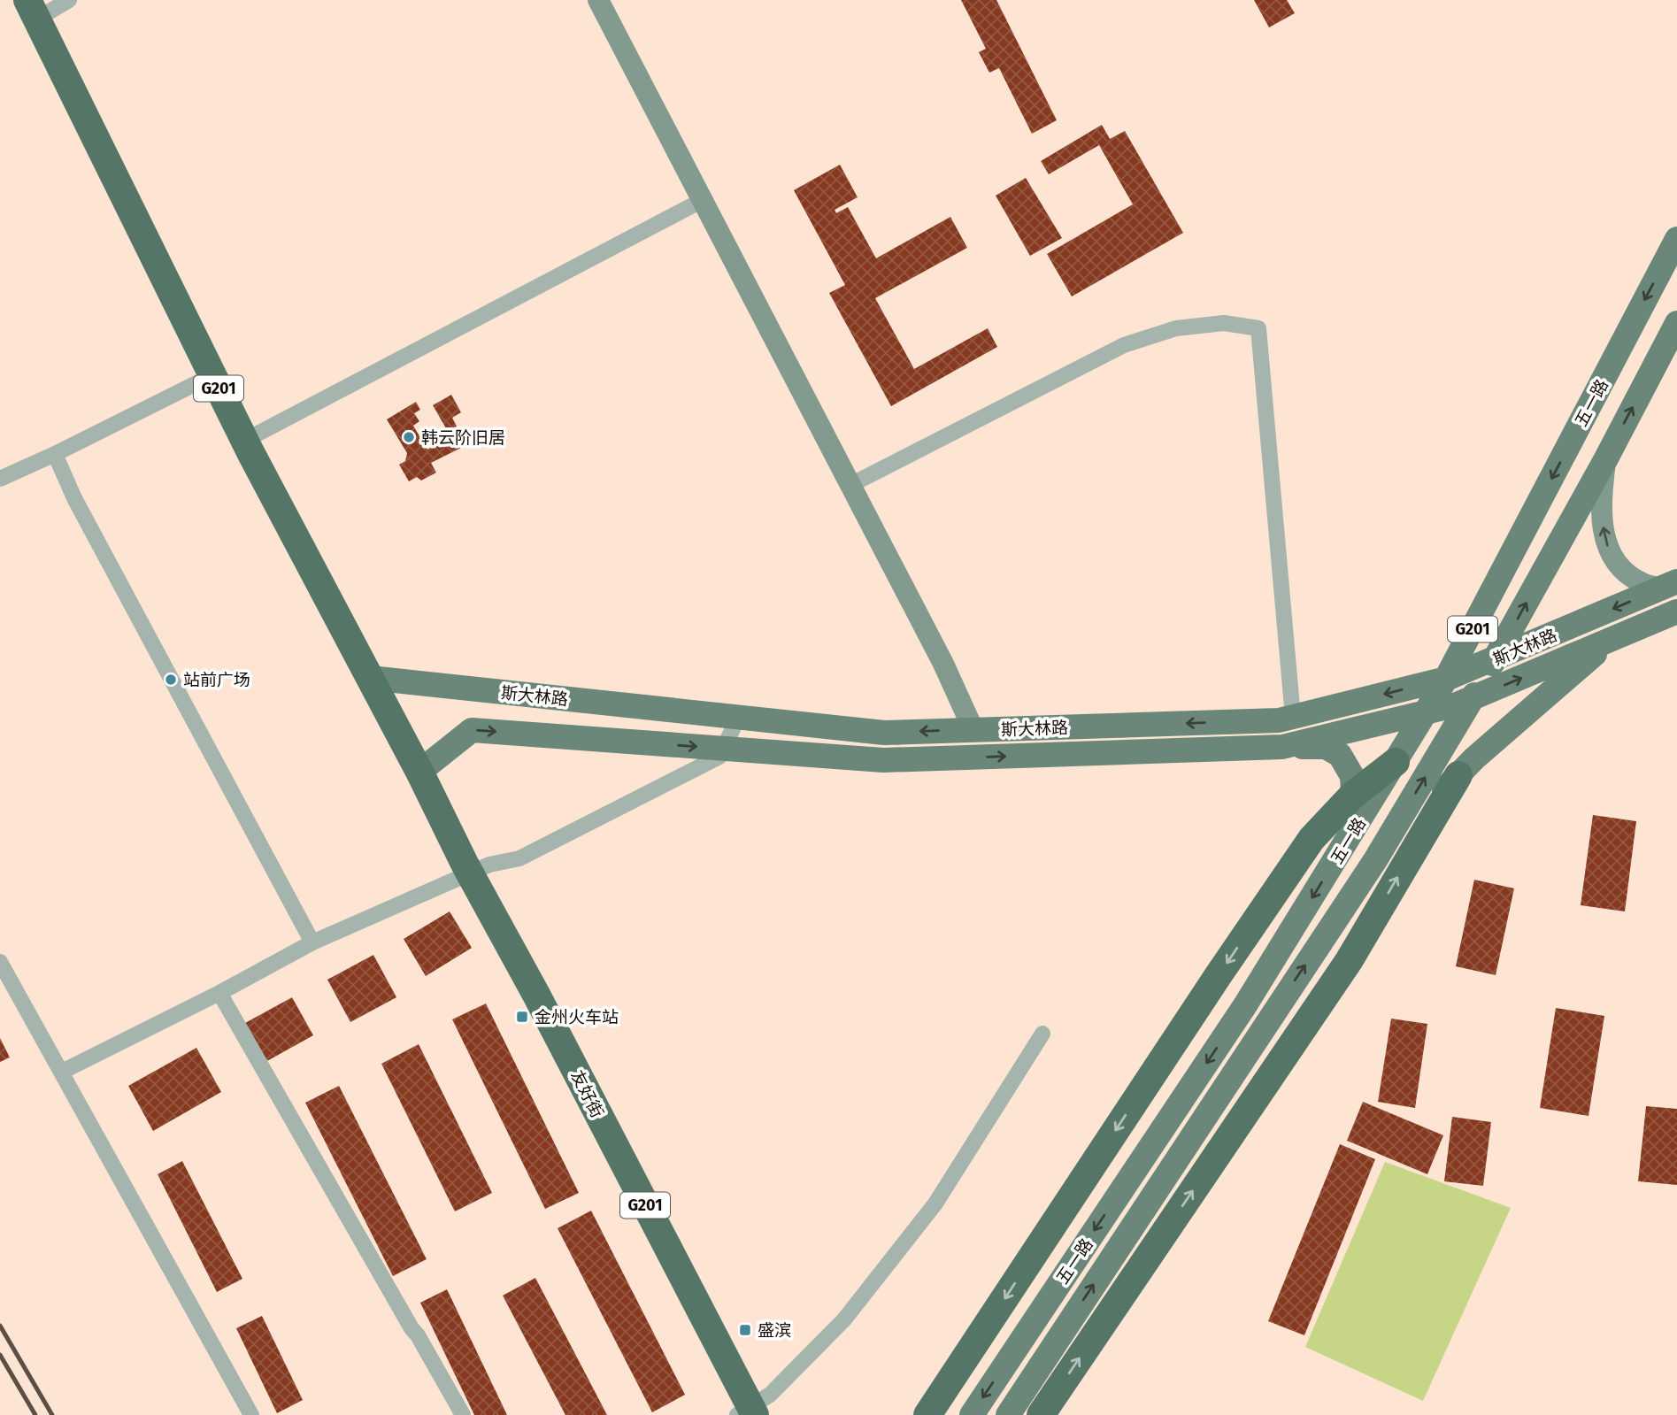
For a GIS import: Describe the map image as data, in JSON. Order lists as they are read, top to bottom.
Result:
{
  "streets": {
    "highway": ["G201", "友好街"],
    "main road": ["五一路", "斯大林路"]
  },
  "crossings": [
    ["G201", "斯大林路"],
    ["G201", "友好街"],
    ["五一路", "斯大林路"],
    ["斯大林路", "友好街"]
  ],
  "places": {
    "other": ["韩云阶旧居", "站前广场"],
    "transit": ["金州火车站", "盛滨"]
  }
}
